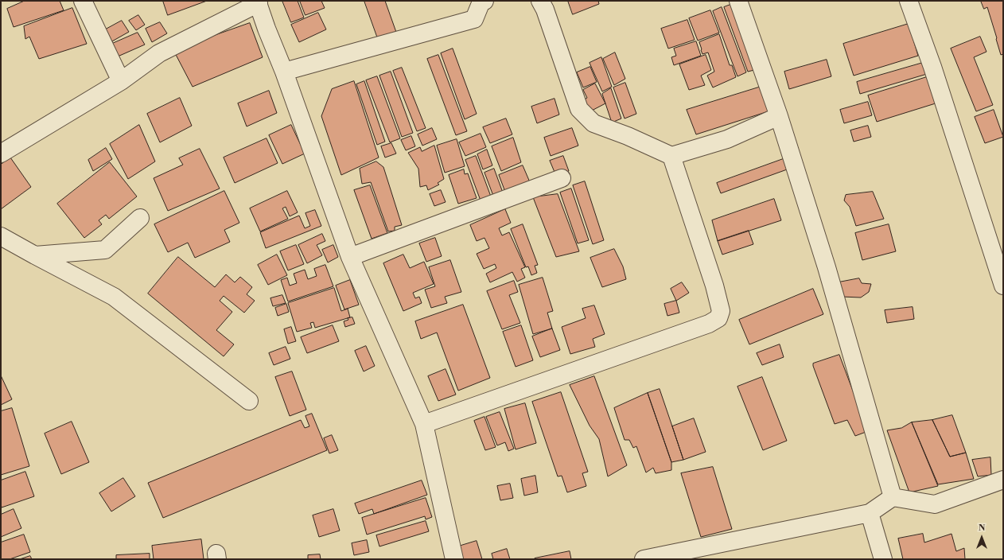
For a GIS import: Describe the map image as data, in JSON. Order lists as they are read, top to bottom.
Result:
{
  "north": "top"
}
